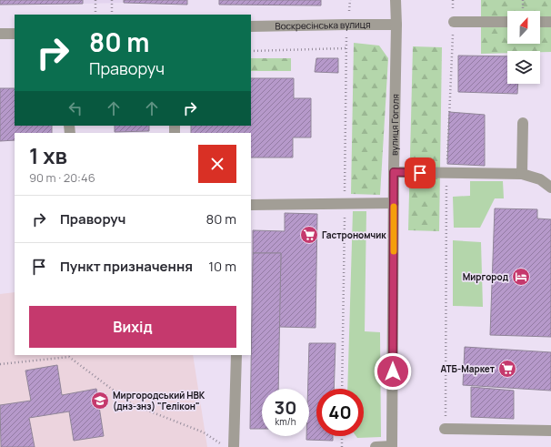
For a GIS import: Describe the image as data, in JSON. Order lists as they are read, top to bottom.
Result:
{
  "streets": {
    "street": ["Воскресінська вулиця", "вулиця Гоголя"]
  },
  "crossings": [
    ["Воскресінська вулиця", "вулиця Гоголя"]
  ],
  "places": {
    "supermarket": ["Гастрономчик", "АТБ-Маркет"],
    "hotel": ["Миргород"],
    "school or university": ["Миргородський НВК (днз-знз) \"Гелікон\""]
  },
  "north": "top",
  "page": {
    "turn": ["80 m", "Праворуч"],
    "heading": ["1 хв", "90 m · 20:46"],
    "list": [
      {
        "name": "Праворуч",
        "value": "80 m"
      },
      {
        "name": "Пункт призначення",
        "value": "10 m"
      }
    ],
    "buttons": "Вихід",
    "speed": "30 km/h",
    "limit": "40"
  }
}
